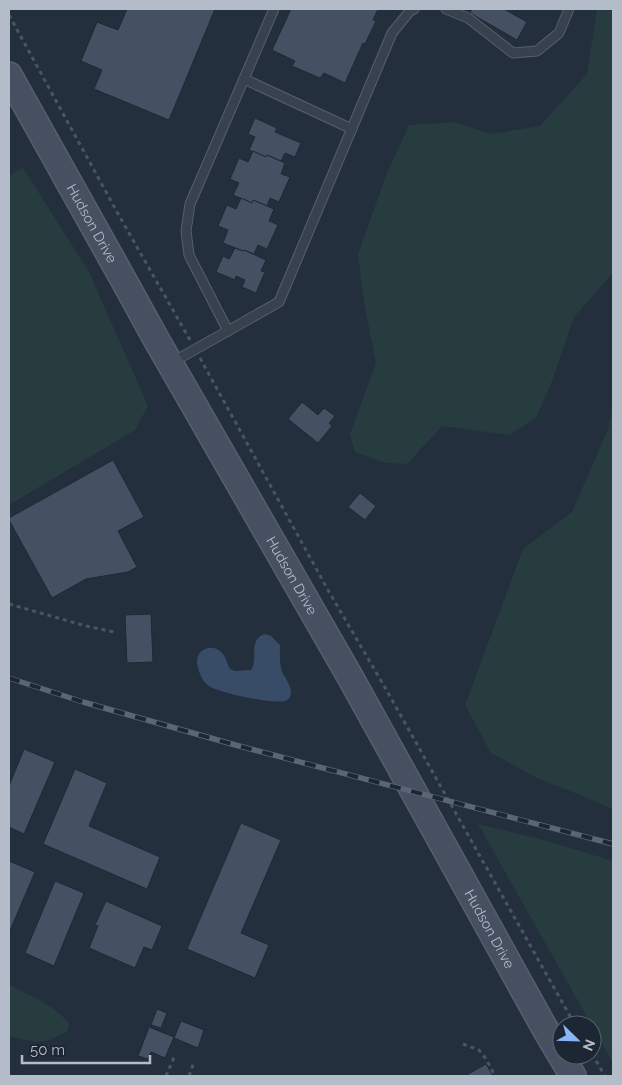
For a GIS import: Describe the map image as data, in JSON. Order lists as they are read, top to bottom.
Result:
{
  "streets": {
    "main road": ["Hudson Drive"]
  },
  "scale_bar": "50 m",
  "north": "bottom right"
}
